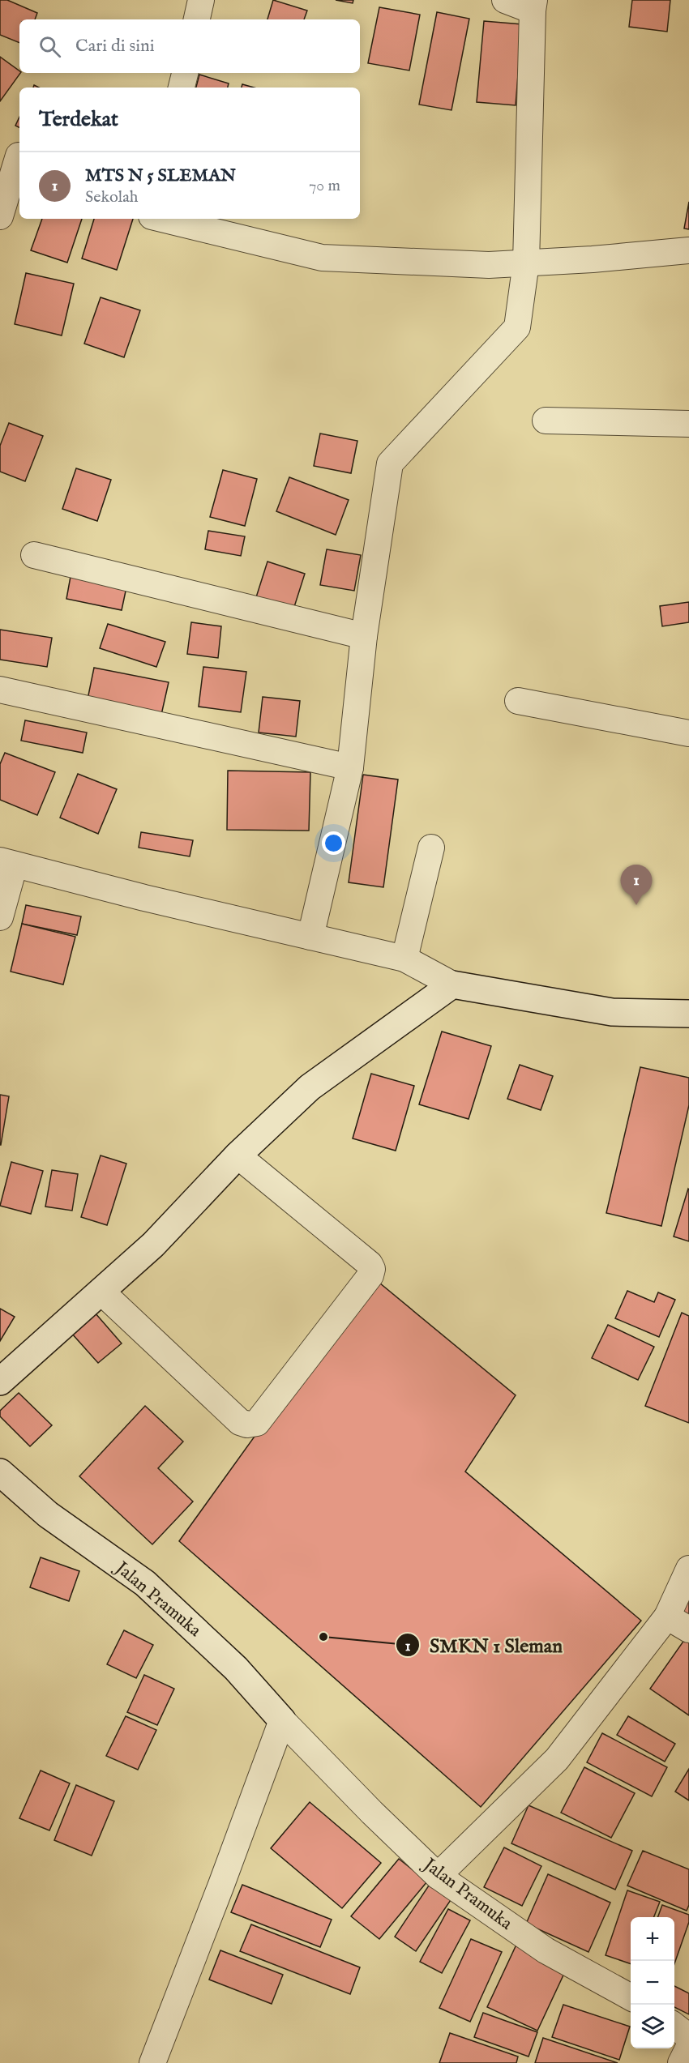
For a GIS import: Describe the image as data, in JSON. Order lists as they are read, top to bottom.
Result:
{
  "streets": {
    "street": ["Jalan Pramuka"]
  },
  "places": ["SMKN 1 Sleman"],
  "page": {
    "search": "Cari di sini",
    "heading": "Terdekat",
    "list": [
      {
        "mark": "1",
        "name": "MTS N 5 SLEMAN",
        "note": "Sekolah",
        "value": "70 m"
      }
    ],
    "pins": "1",
    "map_buttons": ["+", "−"]
  }
}
